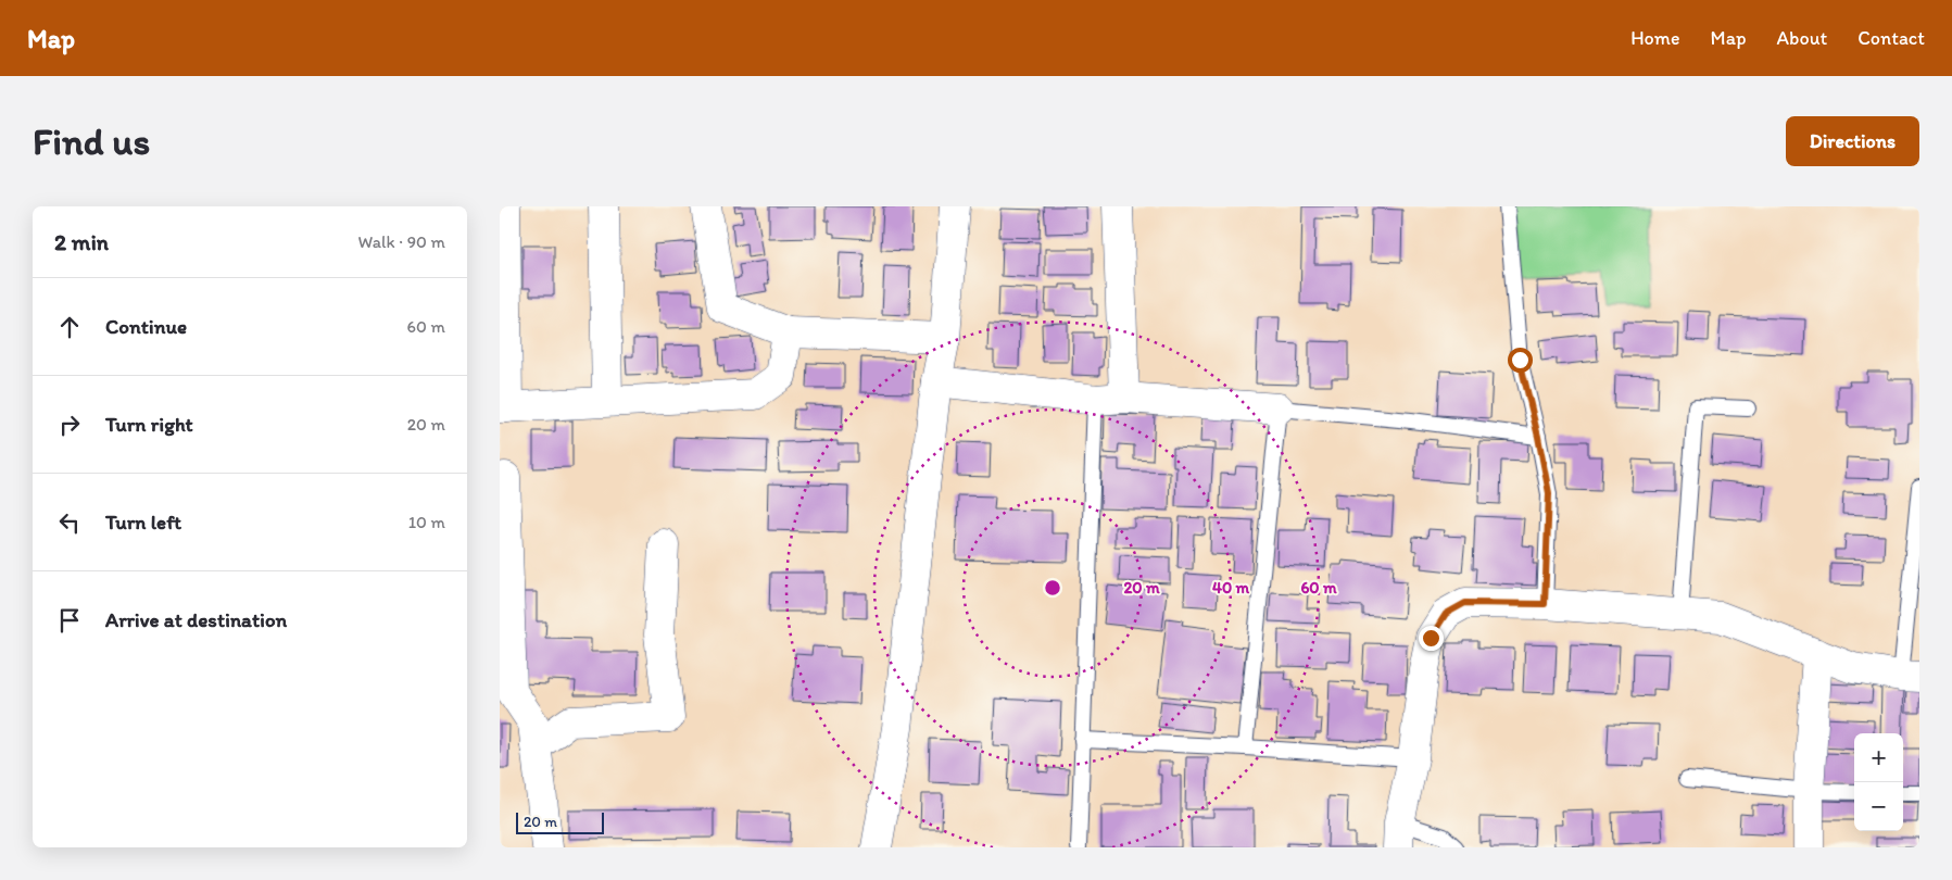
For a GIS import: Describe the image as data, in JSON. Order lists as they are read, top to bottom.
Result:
{
  "scale_bar": "20 m",
  "page": {
    "header": "Map",
    "nav": [
      "Home",
      "Map",
      "About",
      "Contact"
    ],
    "buttons": "Directions",
    "title": "Find us",
    "heading": ["2 min", "Walk · 90 m"],
    "list": [
      ["Continue", "60 m"],
      ["Turn right", "20 m"],
      ["Turn left", "10 m"],
      "Arrive at destination"
    ],
    "map_buttons": ["+", "−"],
    "scale": "20 m"
  },
  "rings": ["20 m", "40 m", "60 m"]
}
